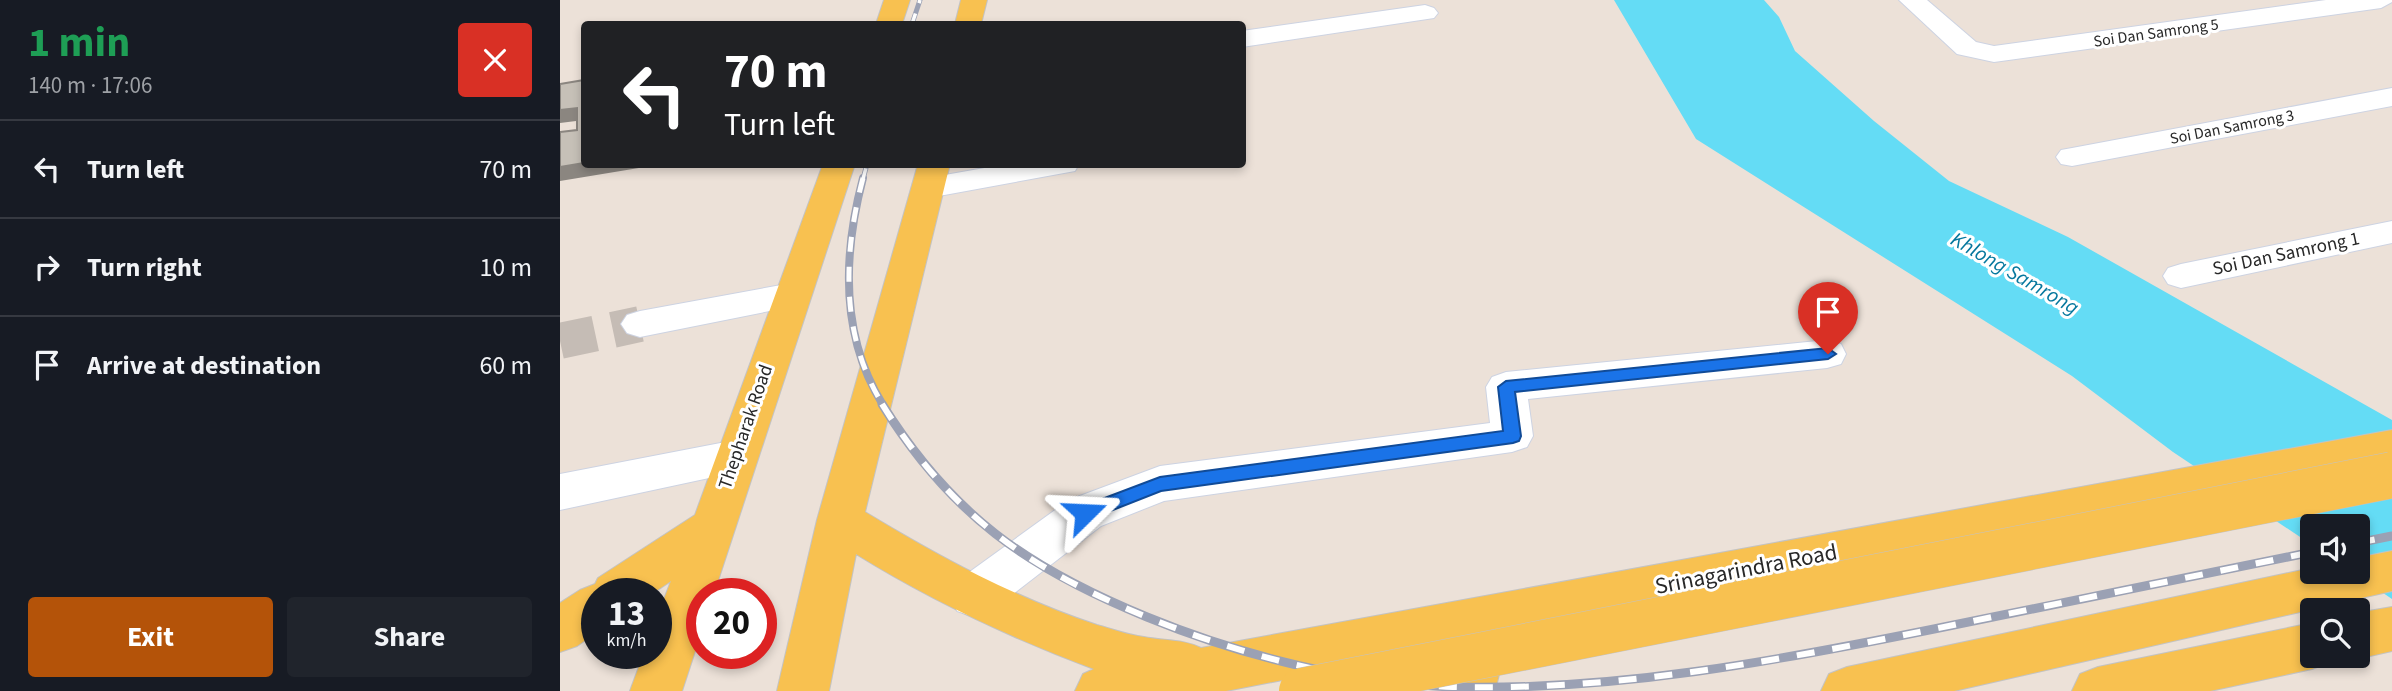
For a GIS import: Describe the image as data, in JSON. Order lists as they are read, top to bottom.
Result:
{
  "streets": {
    "main road": ["Thepharak Road", "Srinagarindra Road"],
    "street": ["Soi Dan Samrong 5", "Soi Dan Samrong 3", "Soi Dan Samrong 1"]
  },
  "water": ["Khlong Samrong"],
  "page": {
    "heading": ["1 min", "140 m · 17:06"],
    "turn": ["70 m", "Turn left"],
    "list": [
      {
        "name": "Turn left",
        "value": "70 m"
      },
      {
        "name": "Turn right",
        "value": "10 m"
      },
      {
        "name": "Arrive at destination",
        "value": "60 m"
      }
    ],
    "speed": "13 km/h",
    "limit": "20",
    "buttons": ["Exit", "Share"]
  }
}
